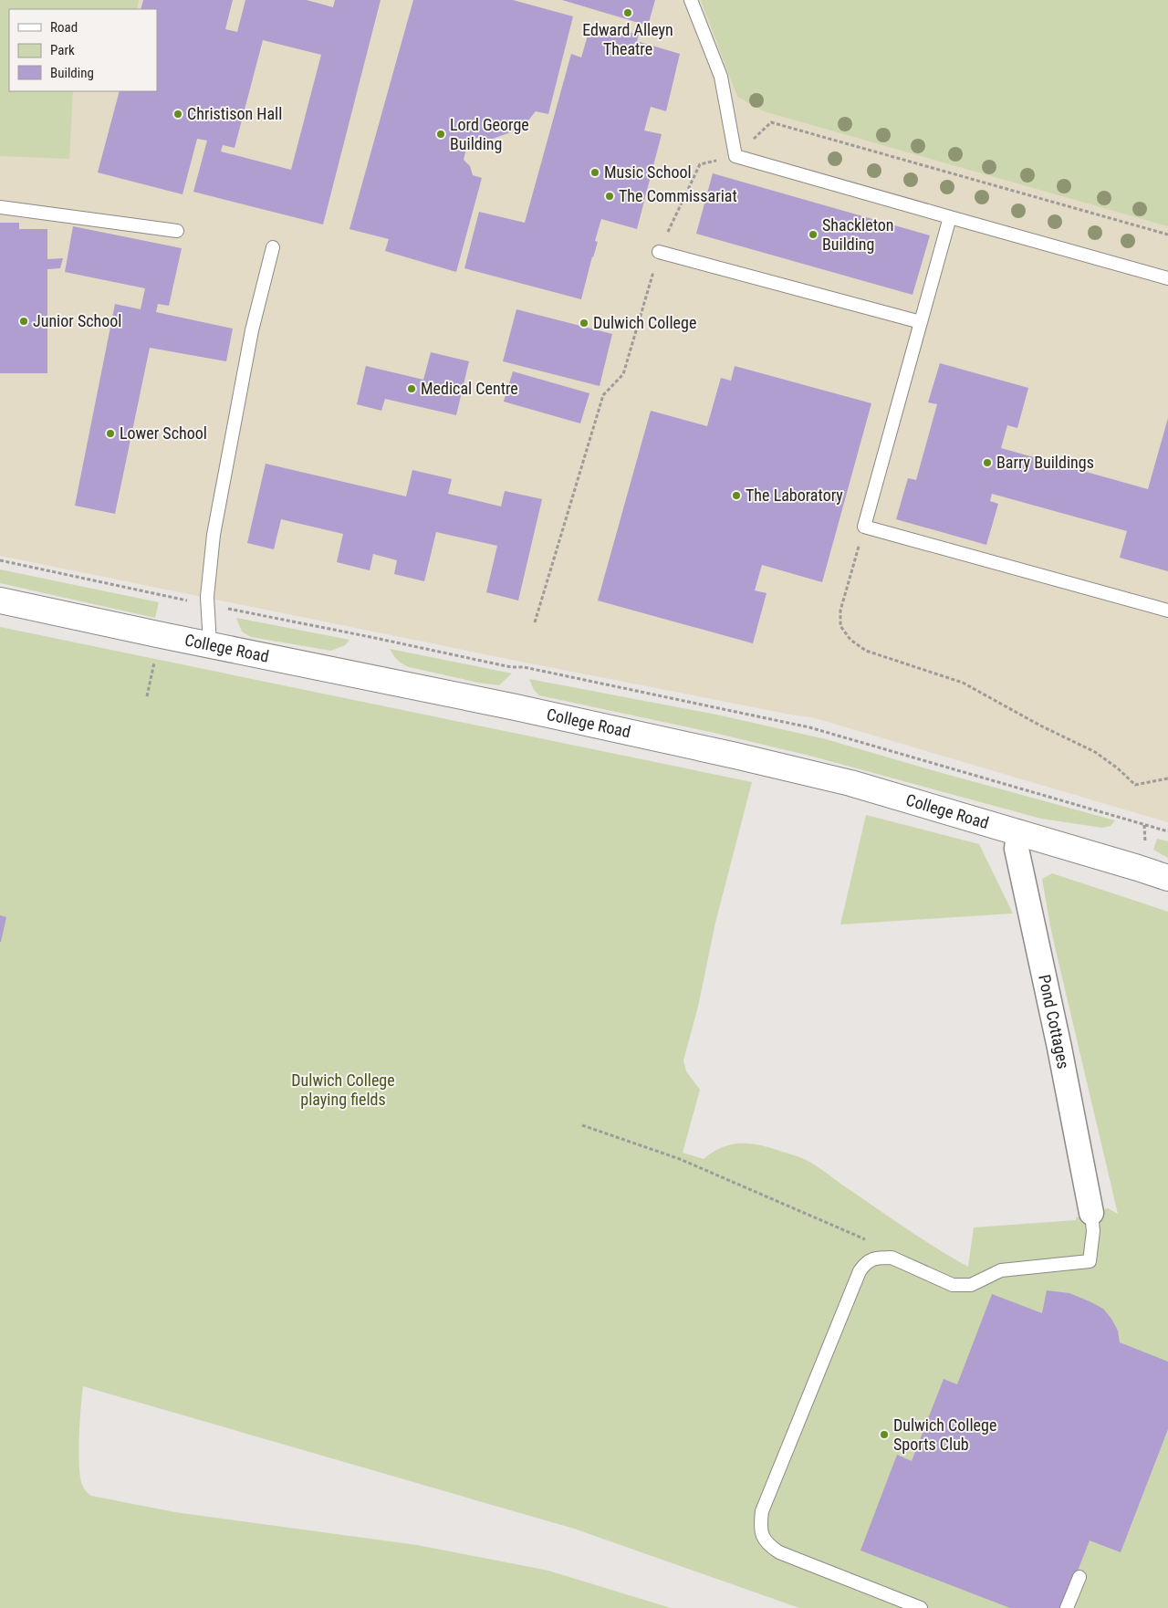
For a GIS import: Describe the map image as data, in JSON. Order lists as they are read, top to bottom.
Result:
{
  "streets": {
    "street": ["College Road", "Pond Cottages"]
  },
  "crossings": [
    ["College Road", "Pond Cottages"]
  ],
  "parks": ["Dulwich College playing fields"],
  "places": [
    "Edward Alleyn Theatre",
    "Christison Hall",
    "Lord George Building",
    "Music School",
    "The Commissariat",
    "Shackleton Building",
    "Junior School",
    "Dulwich College",
    "Medical Centre",
    "Lower School",
    "Barry Buildings",
    "The Laboratory",
    "Dulwich College Sports Club"
  ],
  "legend": ["Road", "Park", "Building"]
}
